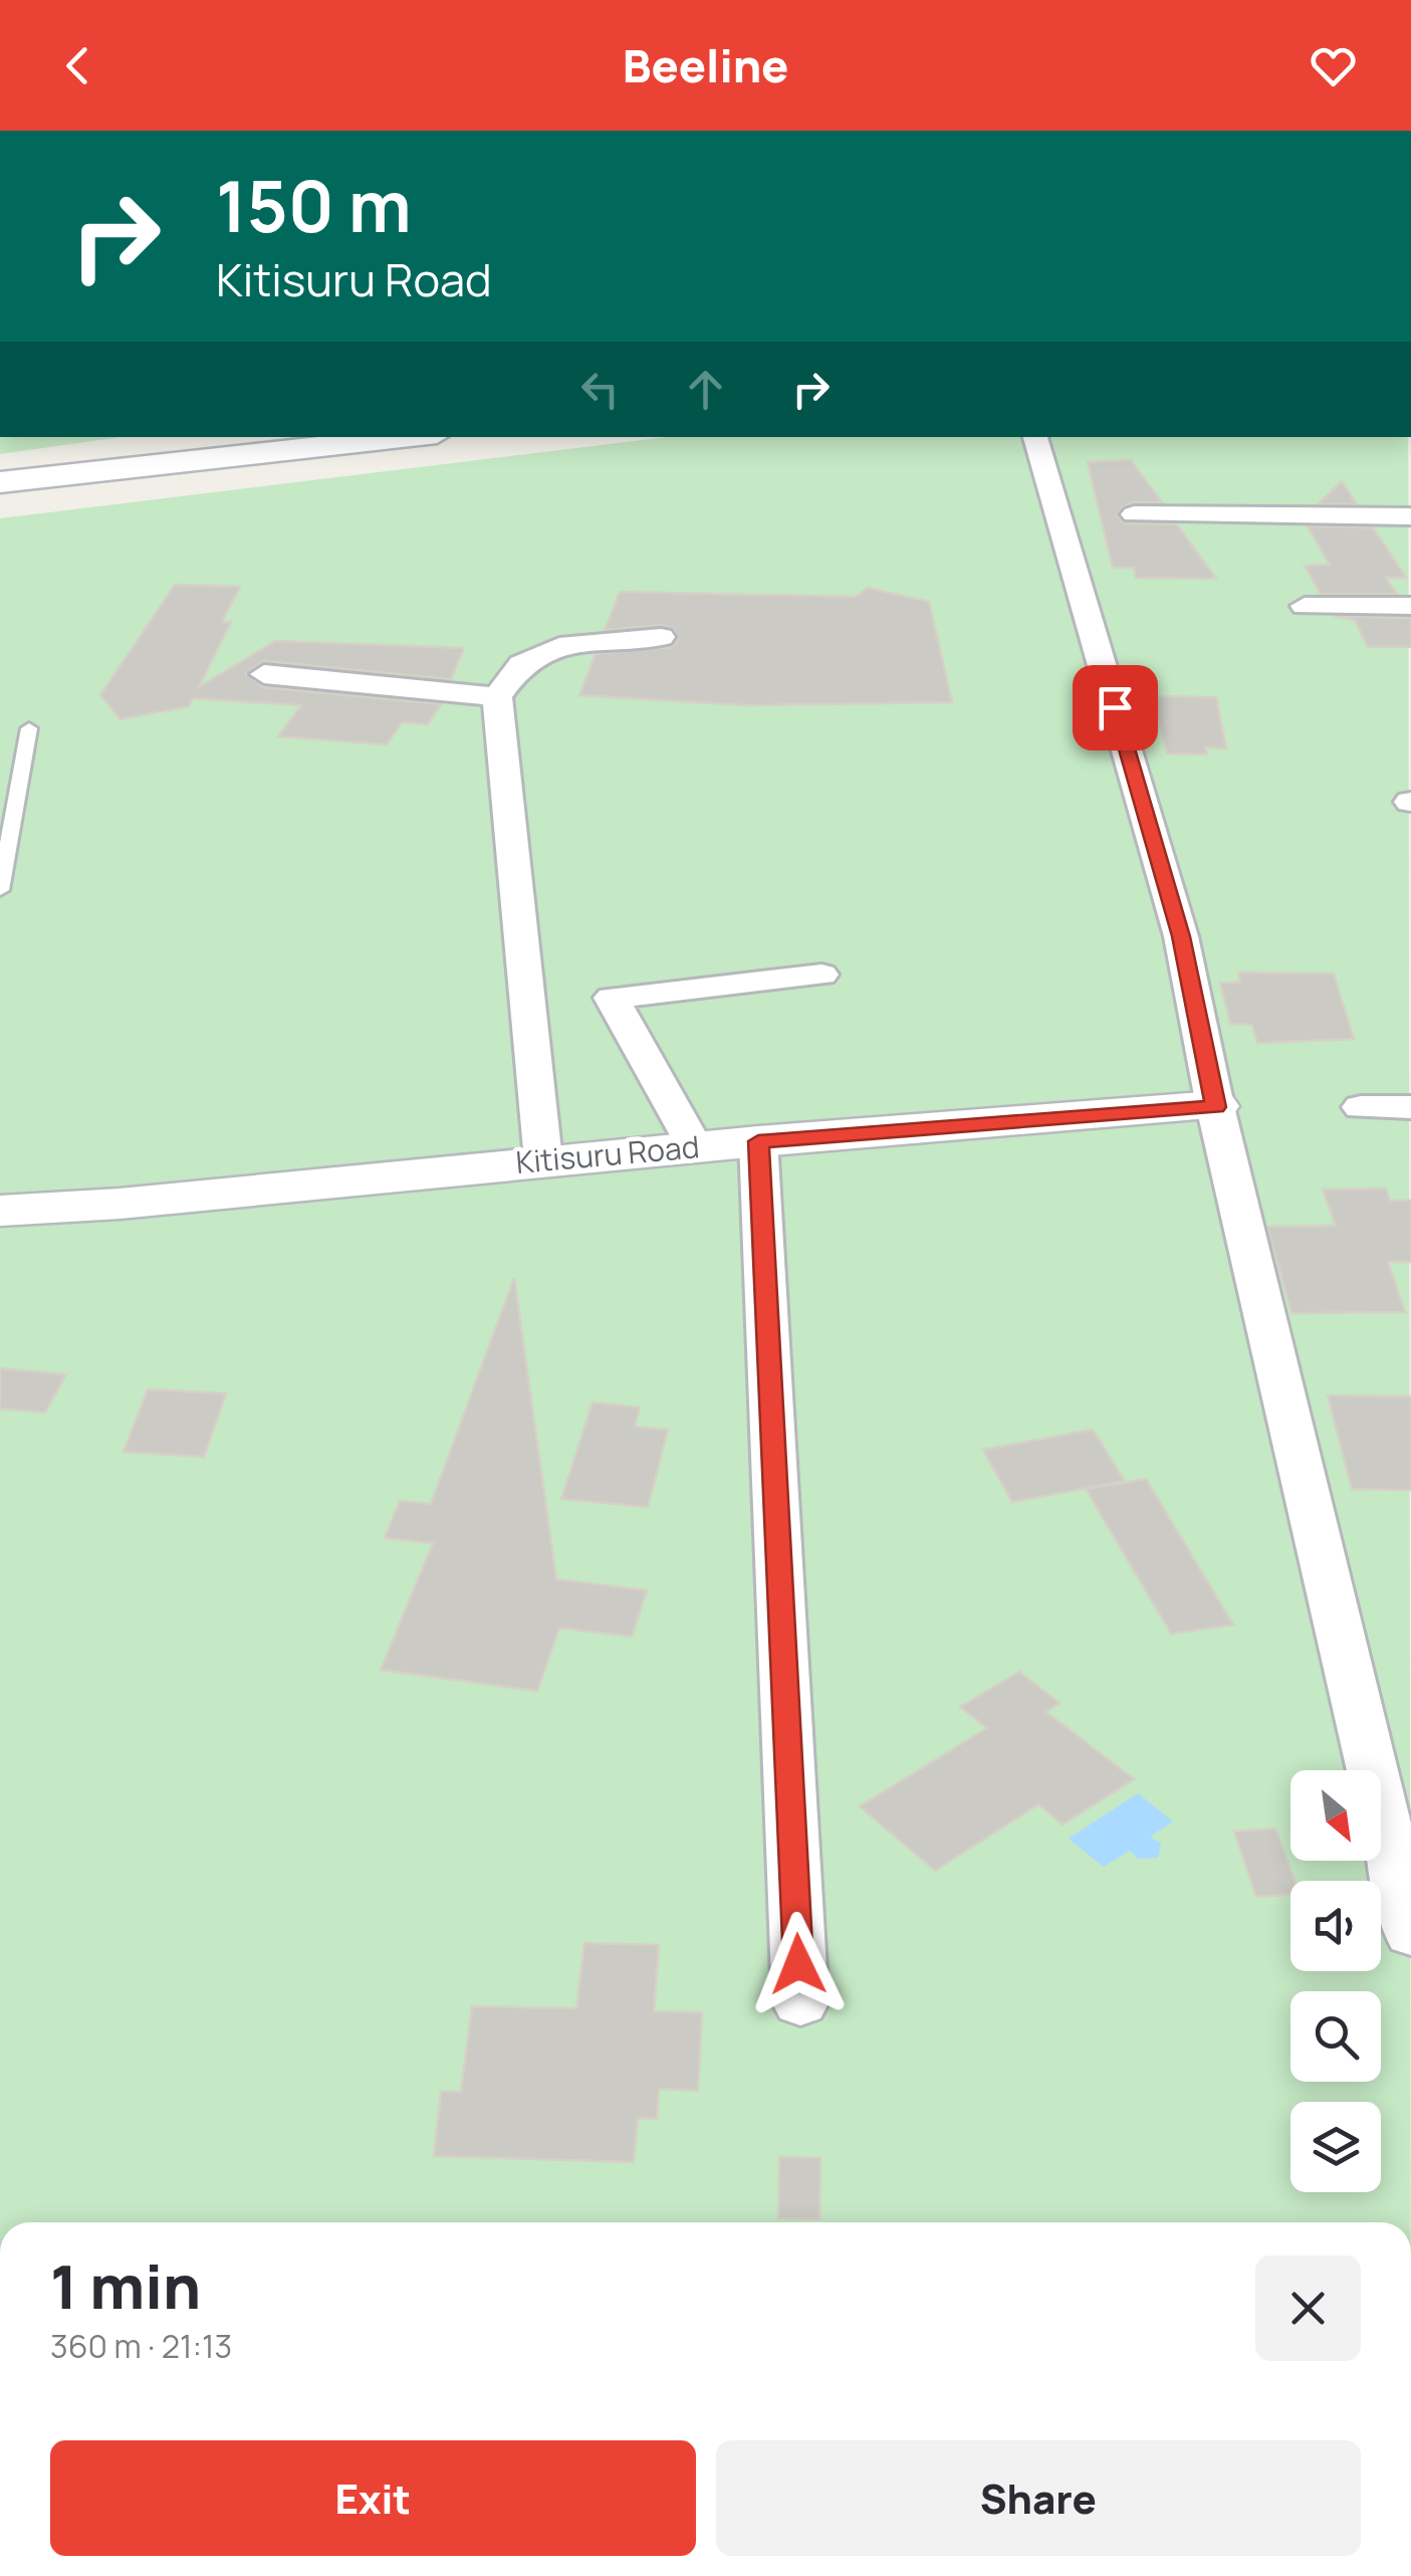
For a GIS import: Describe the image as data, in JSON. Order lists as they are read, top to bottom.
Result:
{
  "streets": {
    "street": ["Kitisuru Road"]
  },
  "north": "bottom right",
  "page": {
    "header": "Beeline",
    "turn": ["150 m", "Kitisuru Road"],
    "heading": ["1 min", "360 m · 21:13"],
    "buttons": ["Exit", "Share"]
  }
}
